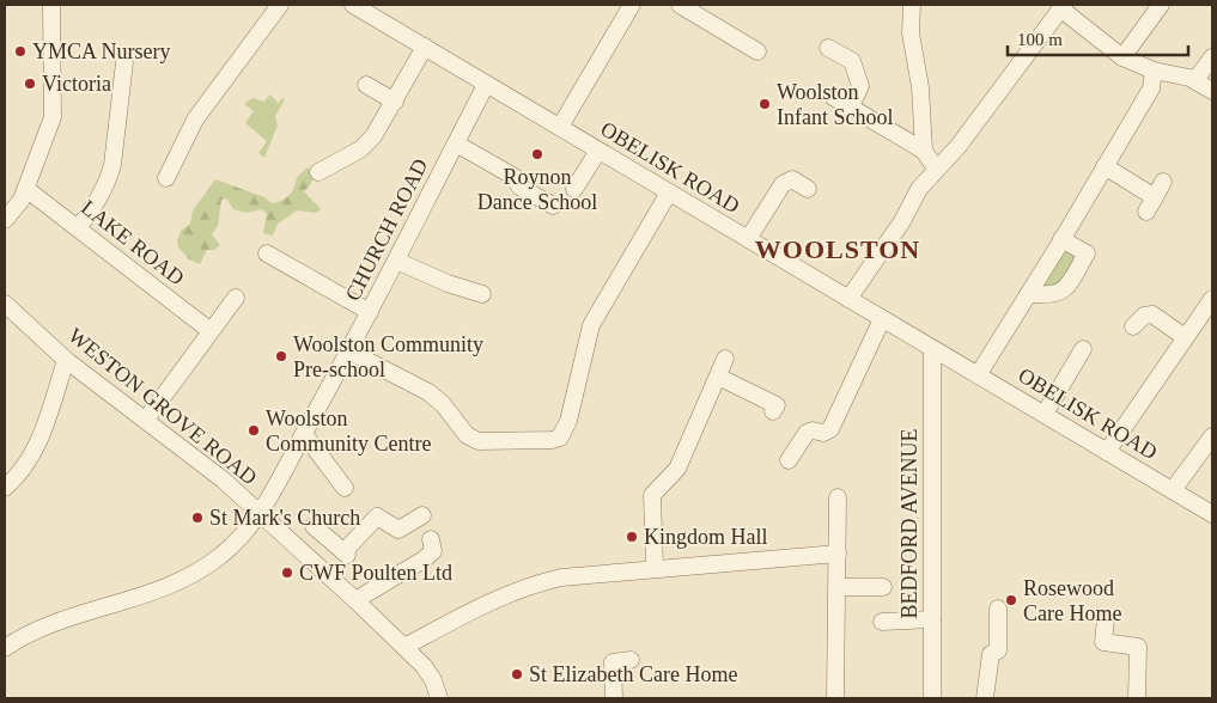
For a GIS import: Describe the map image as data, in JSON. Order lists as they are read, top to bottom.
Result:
{
  "streets": {
    "street": [
      "OBELISK ROAD",
      "CHURCH ROAD",
      "LAKE ROAD",
      "WESTON GROVE ROAD",
      "BEDFORD AVENUE"
    ]
  },
  "crossings": [
    ["OBELISK ROAD", "CHURCH ROAD"],
    ["OBELISK ROAD", "BEDFORD AVENUE"],
    ["CHURCH ROAD", "WESTON GROVE ROAD"]
  ],
  "districts": ["WOOLSTON"],
  "places": [
    "YMCA Nursery",
    "Victoria",
    "Woolston Infant School",
    "Roynon Dance School",
    "Woolston Community Pre-school",
    "Woolston Community Centre",
    "St Mark's Church",
    "Kingdom Hall",
    "CWF Poulten Ltd",
    "Rosewood Care Home",
    "St Elizabeth Care Home"
  ],
  "scale_bar": "100 m"
}
